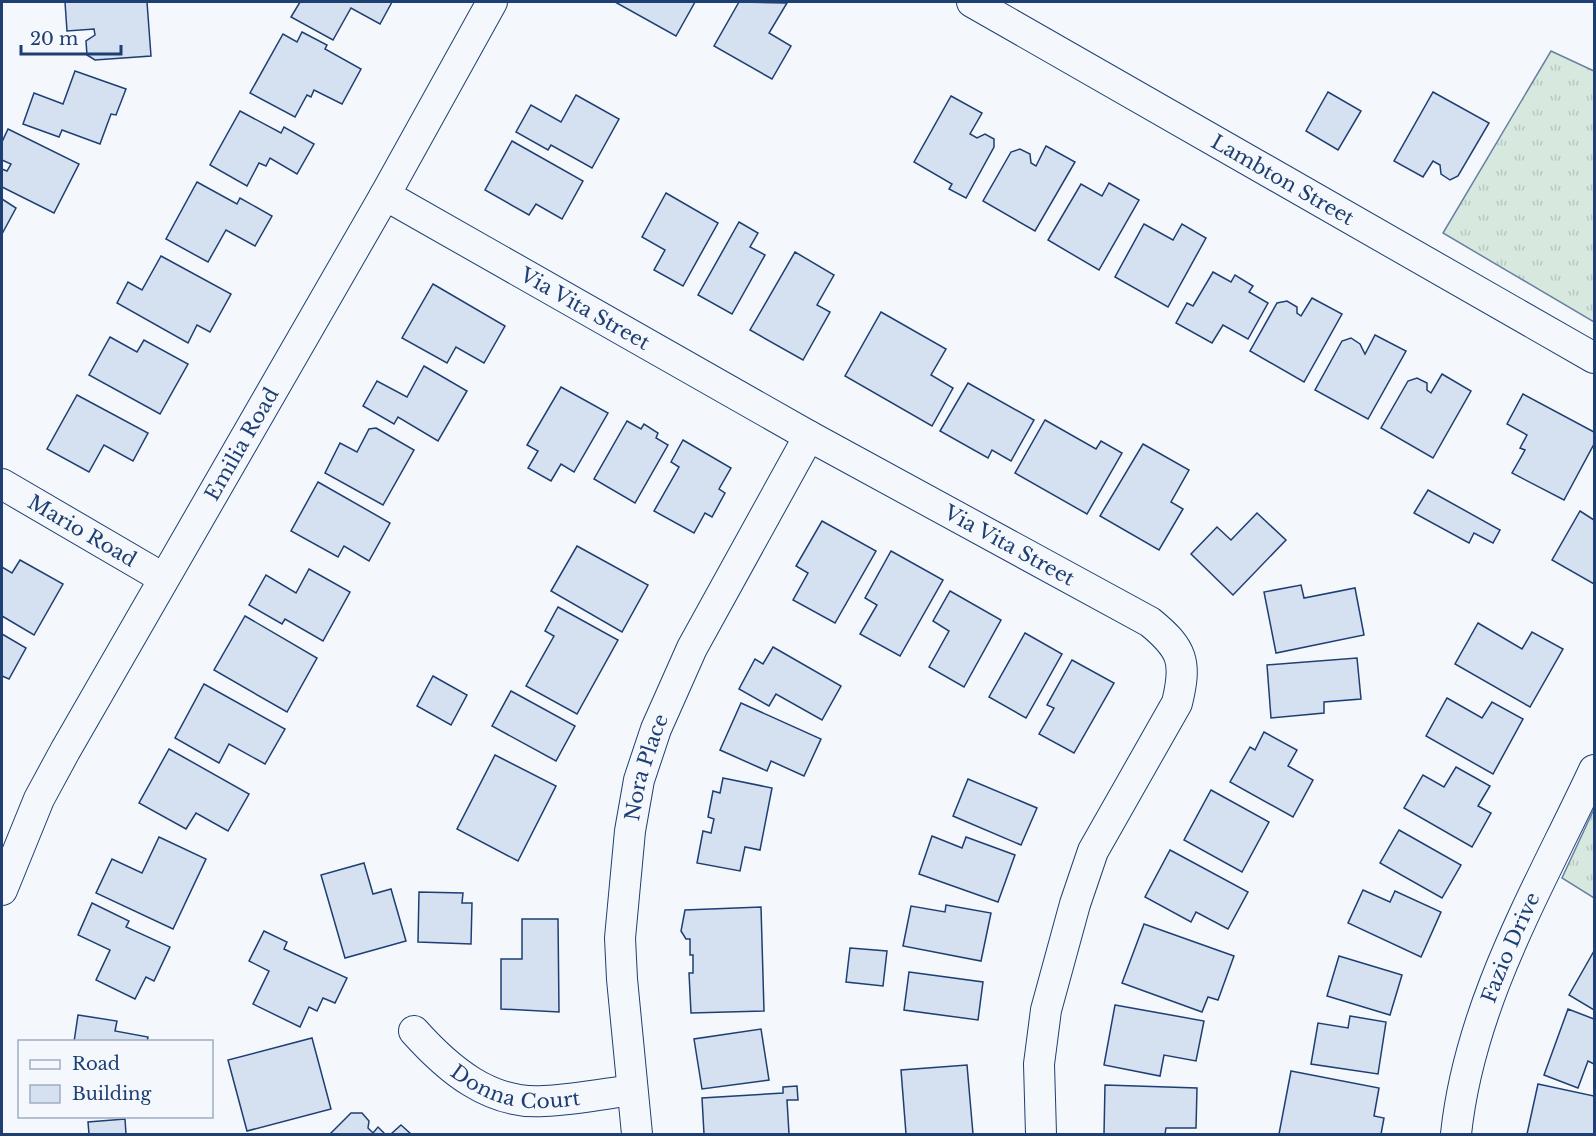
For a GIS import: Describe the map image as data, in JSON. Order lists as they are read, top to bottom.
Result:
{
  "streets": {
    "street": [
      "Lambton Street",
      "Via Vita Street",
      "Emilia Road",
      "Mario Road",
      "Nora Place",
      "Fazio Drive",
      "Donna Court"
    ]
  },
  "crossings": [
    ["Via Vita Street", "Emilia Road"],
    ["Via Vita Street", "Nora Place"],
    ["Emilia Road", "Mario Road"],
    ["Nora Place", "Donna Court"]
  ],
  "legend": ["Road", "Building"],
  "scale_bar": "20 m"
}
